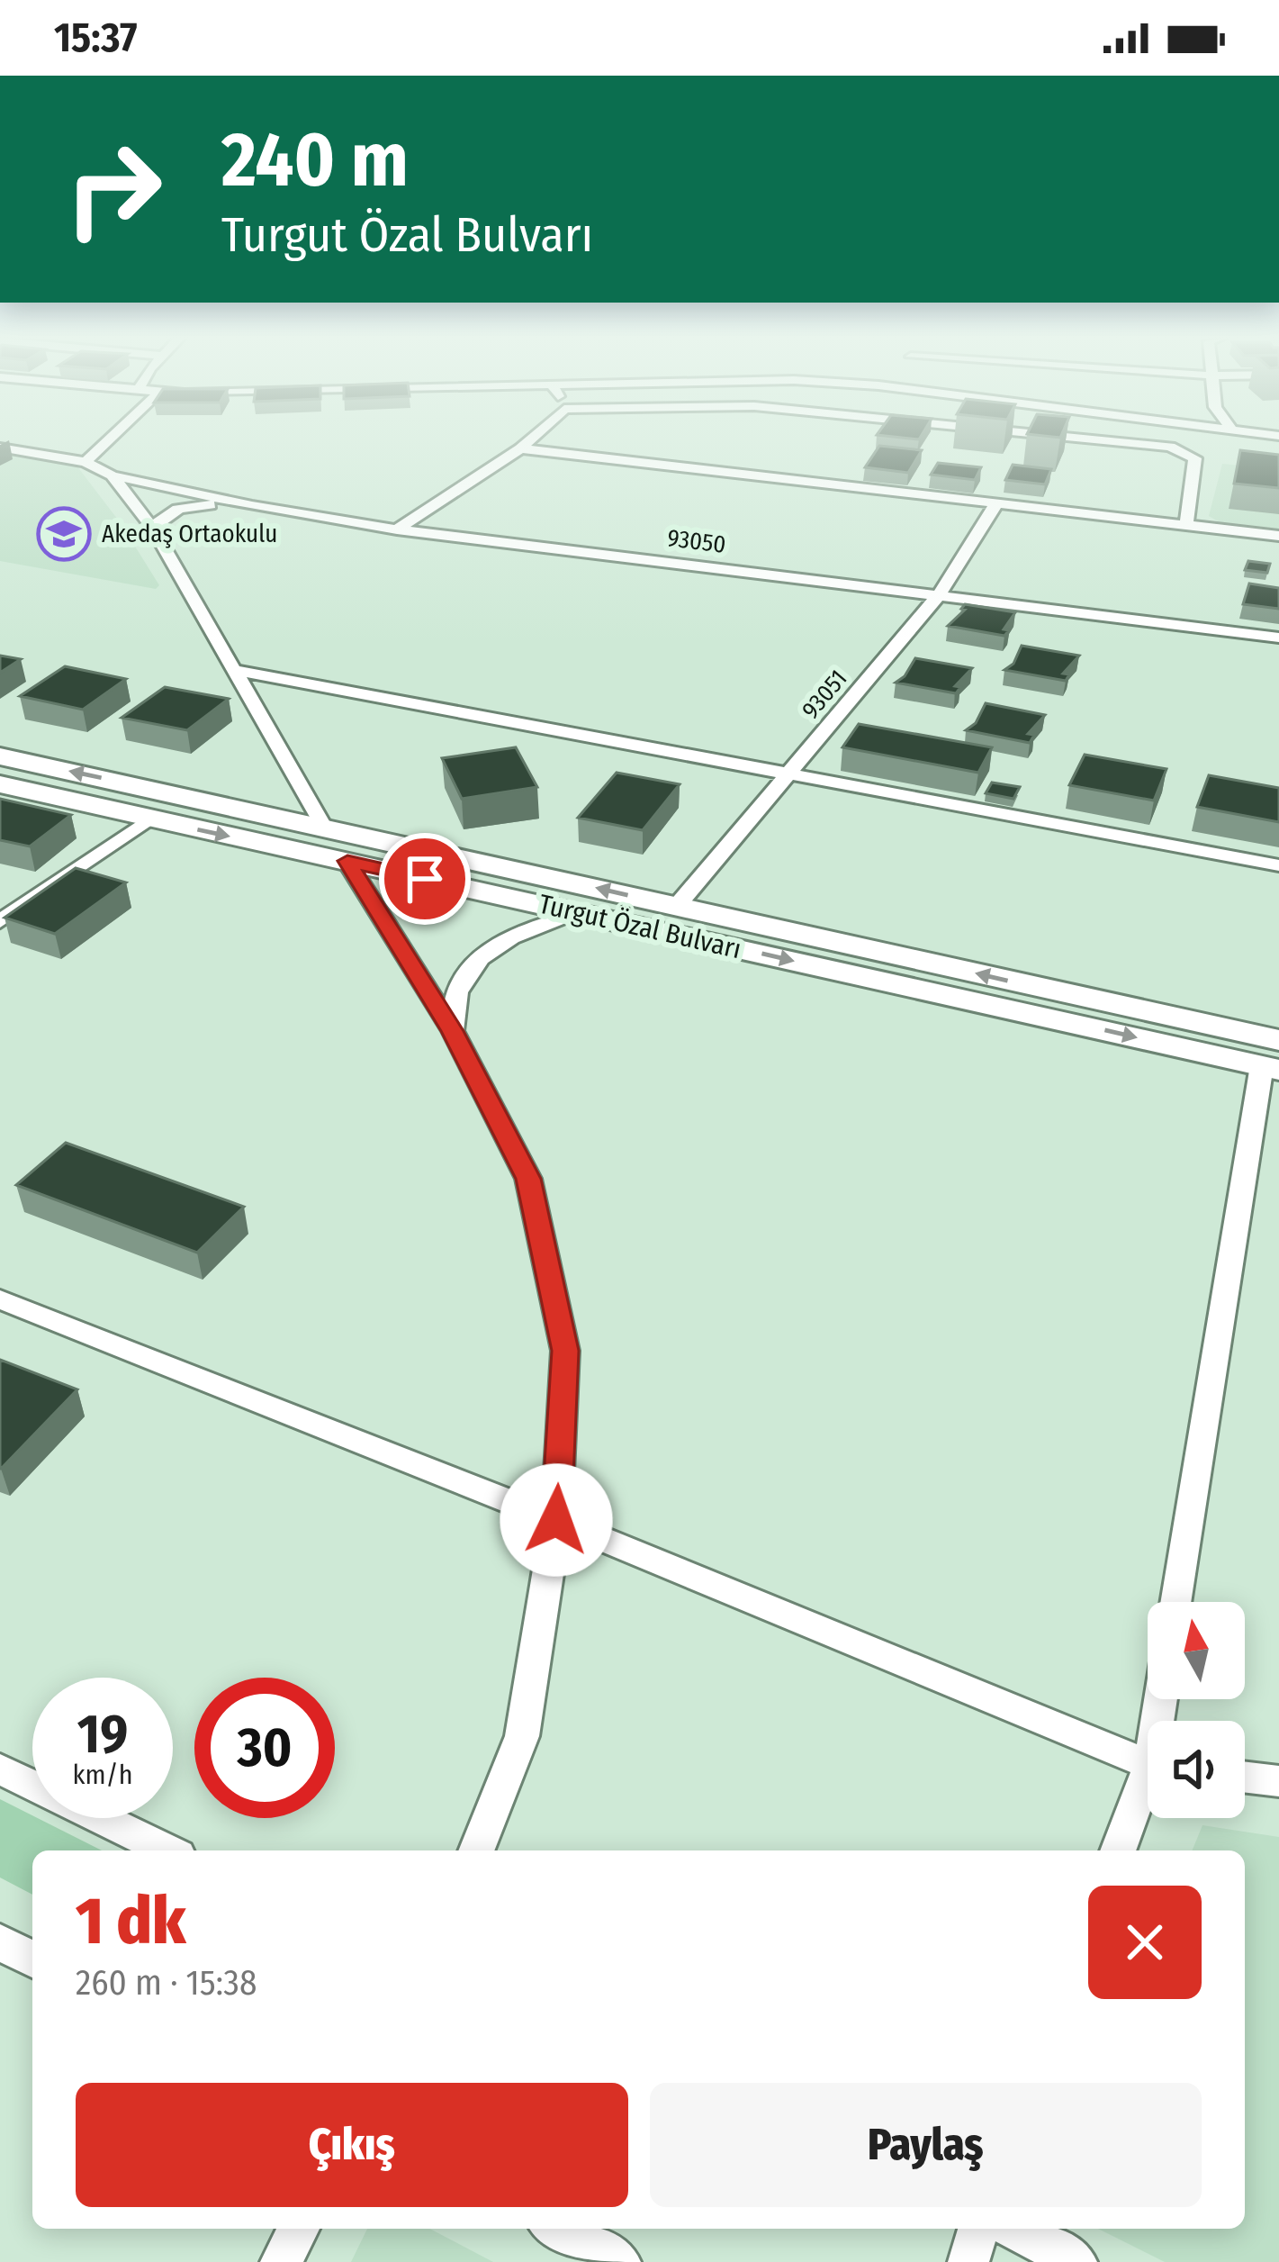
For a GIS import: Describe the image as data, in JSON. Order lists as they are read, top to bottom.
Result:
{
  "streets": {
    "main road": ["Turgut Özal Bulvarı"],
    "street": ["93050", "93051"]
  },
  "crossings": [
    ["93050", "93051"],
    ["93051", "Turgut Özal Bulvarı"]
  ],
  "places": {
    "school or university": ["Akedaş Ortaokulu"]
  },
  "north": "top",
  "page": {
    "status": "15:37",
    "turn": ["240 m", "Turgut Özal Bulvarı"],
    "speed": "19 km/h",
    "limit": "30",
    "heading": ["1 dk", "260 m · 15:38"],
    "buttons": ["Çıkış", "Paylaş"]
  }
}
